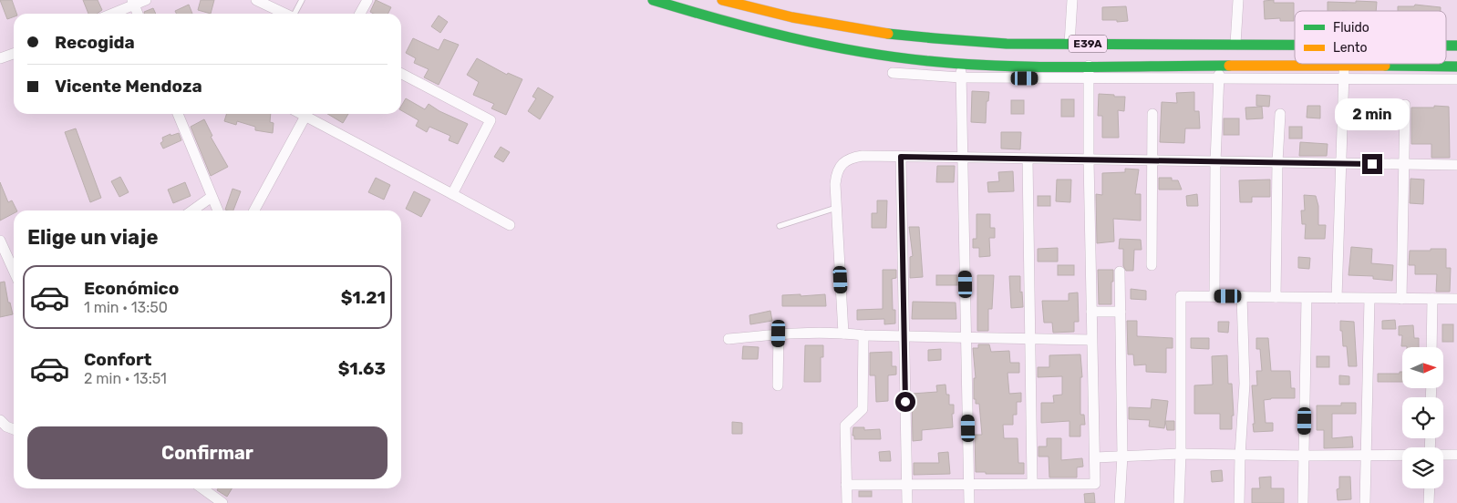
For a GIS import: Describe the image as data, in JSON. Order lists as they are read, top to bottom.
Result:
{
  "streets": {
    "main road": ["E39A"]
  },
  "legend": ["Fluido", "Lento"],
  "north": "right",
  "page": {
    "banner": ["Recogida", "Vicente Mendoza"],
    "bubble": "2 min",
    "heading": "Elige un viaje",
    "list": [
      {
        "name": "Económico",
        "note": "1 min · 13:50",
        "value": "$1.21"
      },
      {
        "name": "Confort",
        "note": "2 min · 13:51",
        "value": "$1.63"
      }
    ],
    "buttons": "Confirmar"
  }
}
